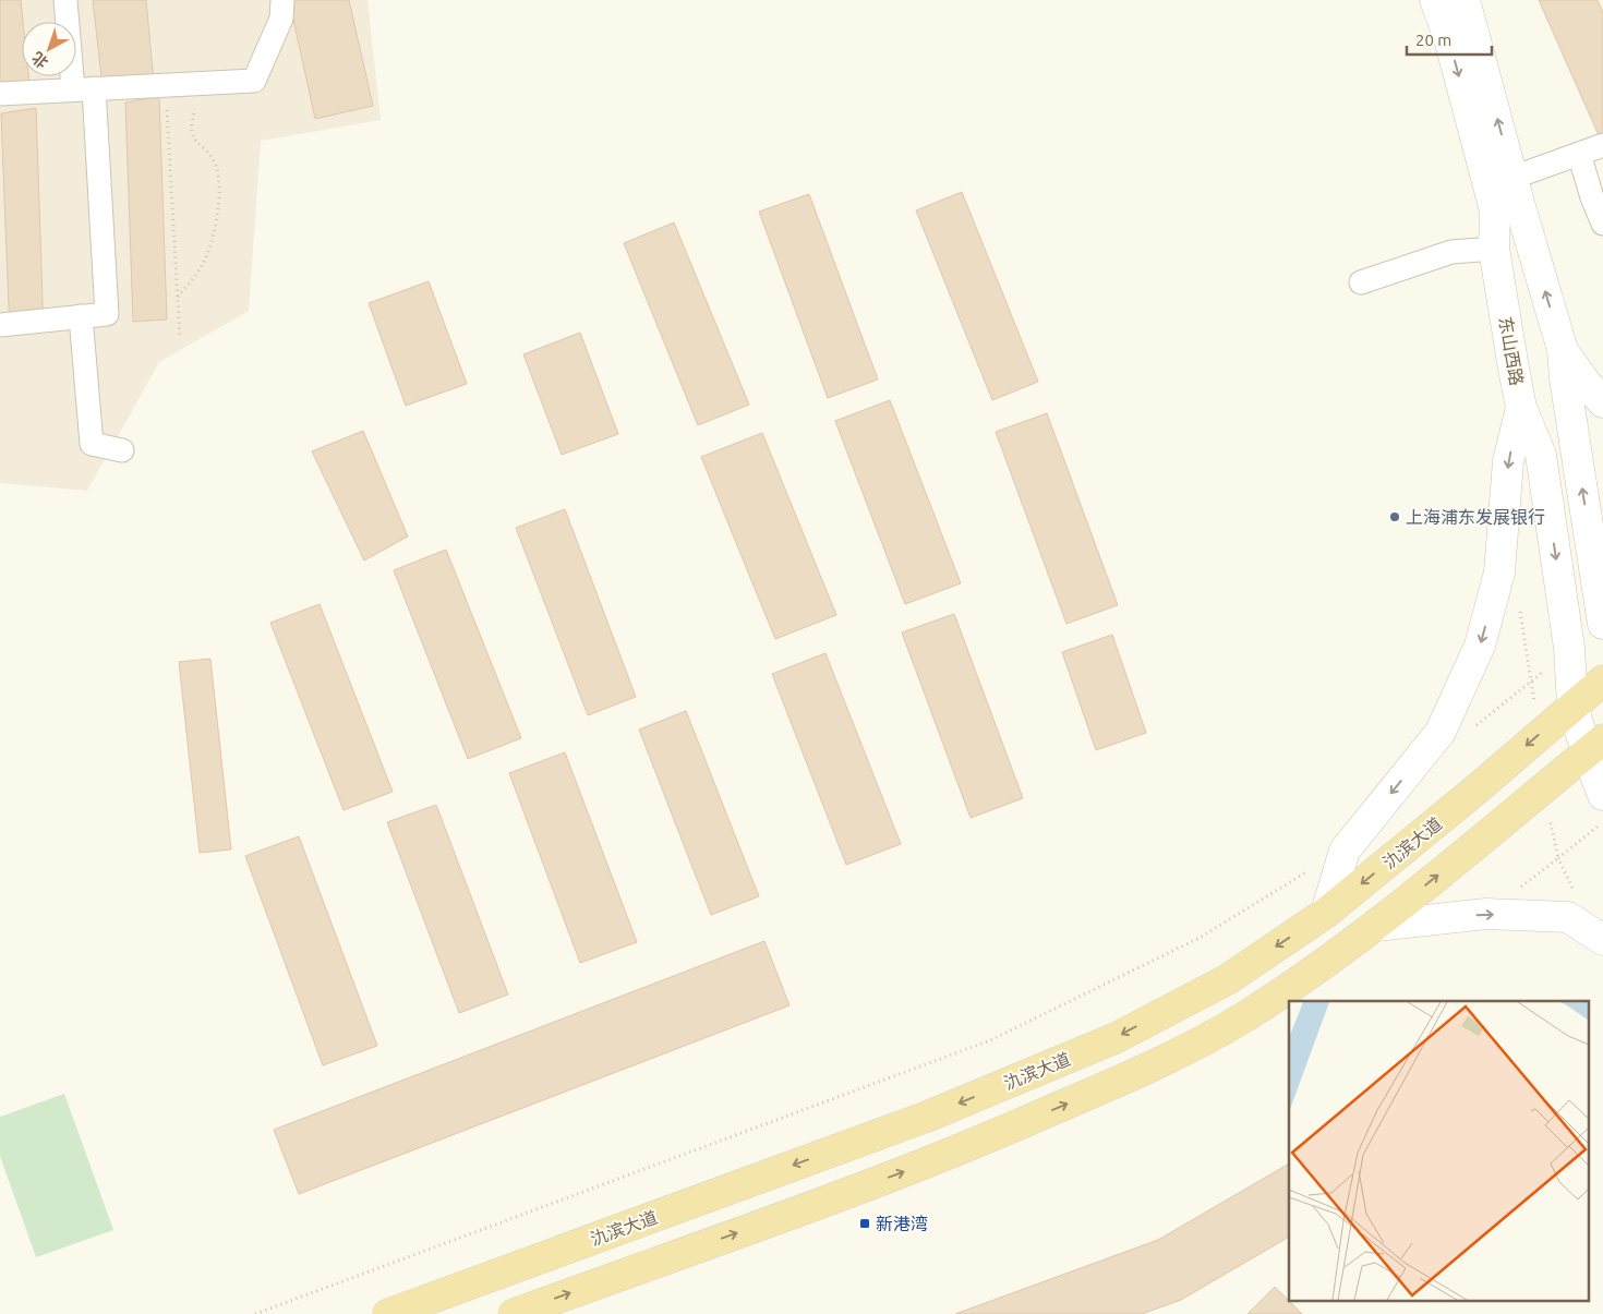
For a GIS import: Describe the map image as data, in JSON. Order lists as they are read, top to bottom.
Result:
{
  "streets": {
    "main road": ["东山西路", "氿滨大道"]
  },
  "crossings": [
    ["东山西路", "氿滨大道"]
  ],
  "places": {
    "other": ["上海浦东发展银行"],
    "transit": ["新港湾"]
  },
  "scale_bar": "20 m",
  "north": "bottom left"
}
